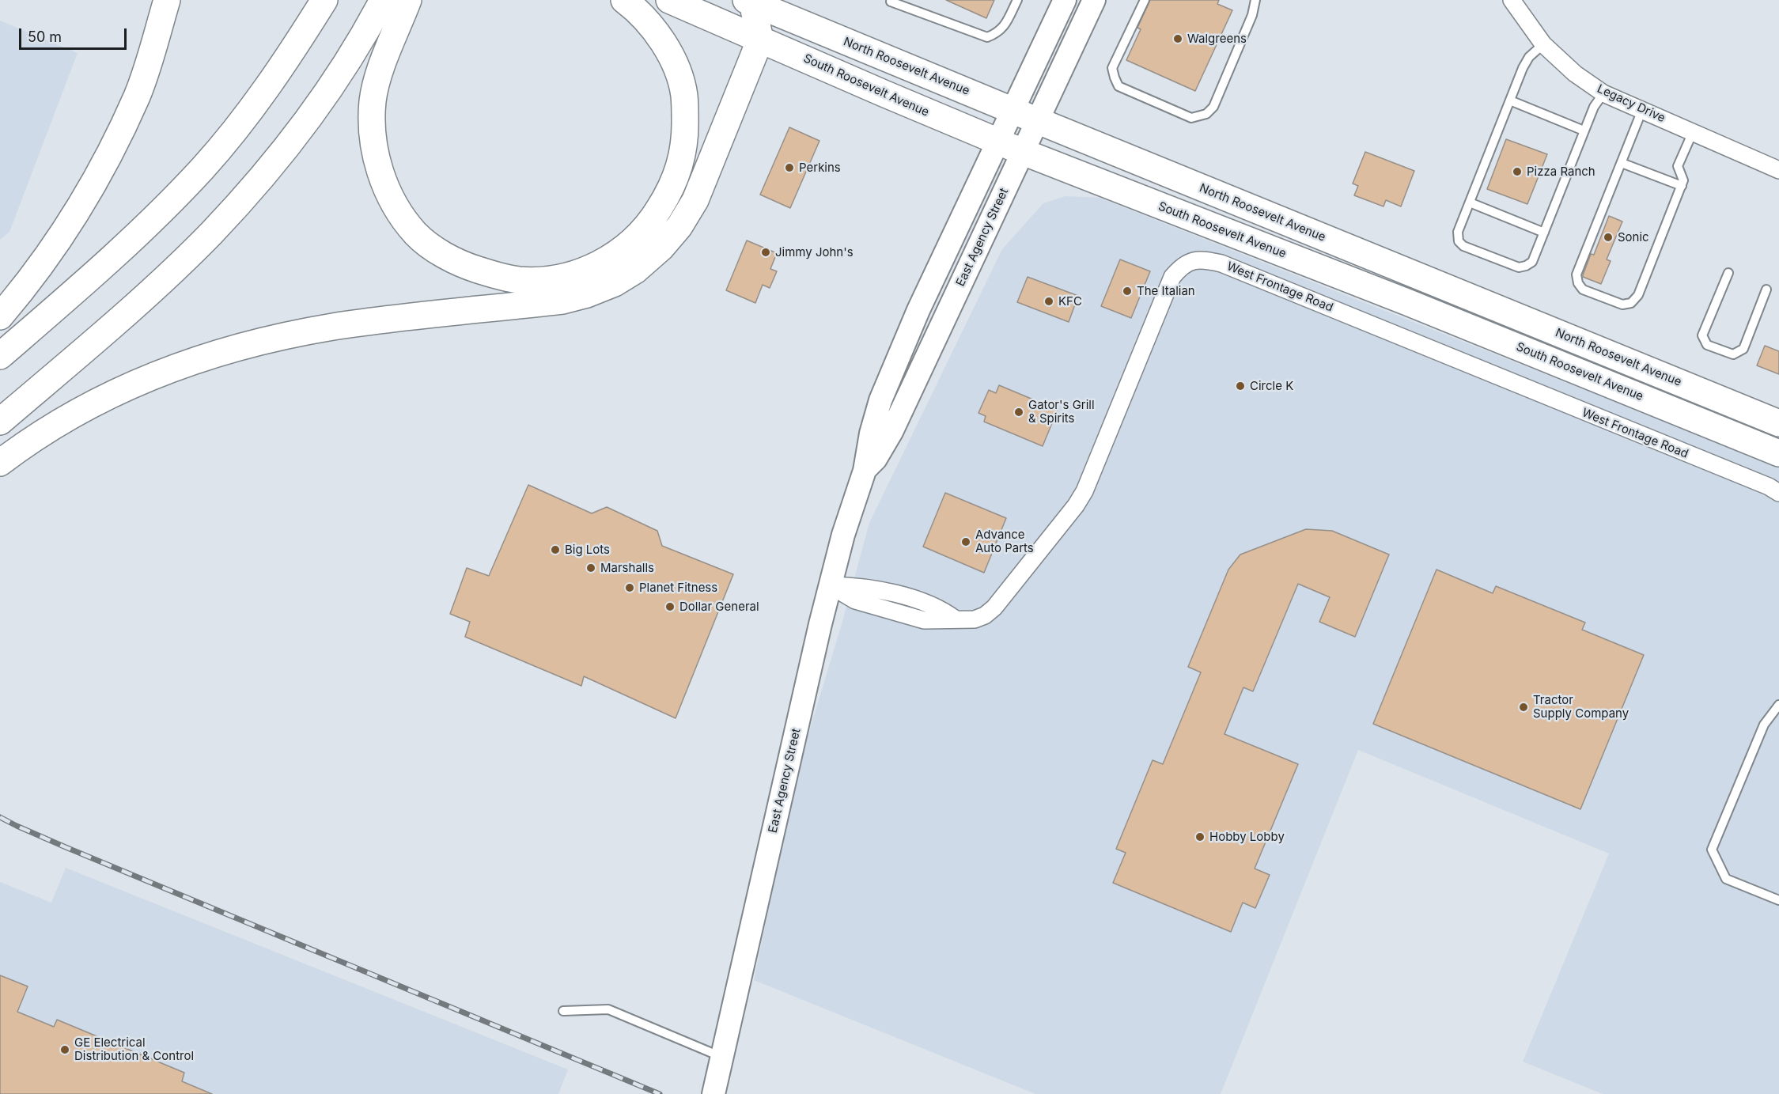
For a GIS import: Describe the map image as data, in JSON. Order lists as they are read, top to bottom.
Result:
{
  "streets": {
    "highway": ["North Roosevelt Avenue", "South Roosevelt Avenue"],
    "main road": ["East Agency Street"],
    "street": ["Legacy Drive", "West Frontage Road"]
  },
  "crossings": [
    ["North Roosevelt Avenue", "East Agency Street"],
    ["South Roosevelt Avenue", "East Agency Street"],
    ["East Agency Street", "West Frontage Road"]
  ],
  "places": [
    "Walgreens",
    "Perkins",
    "Pizza Ranch",
    "Sonic",
    "Jimmy John's",
    "The Italian",
    "KFC",
    "Circle K",
    "Gator's Grill & Spirits",
    "Advance Auto Parts",
    "Big Lots",
    "Marshalls",
    "Planet Fitness",
    "Dollar General",
    "Tractor Supply Company",
    "Hobby Lobby",
    "GE Electrical Distribution & Control"
  ],
  "scale_bar": "50 m"
}
